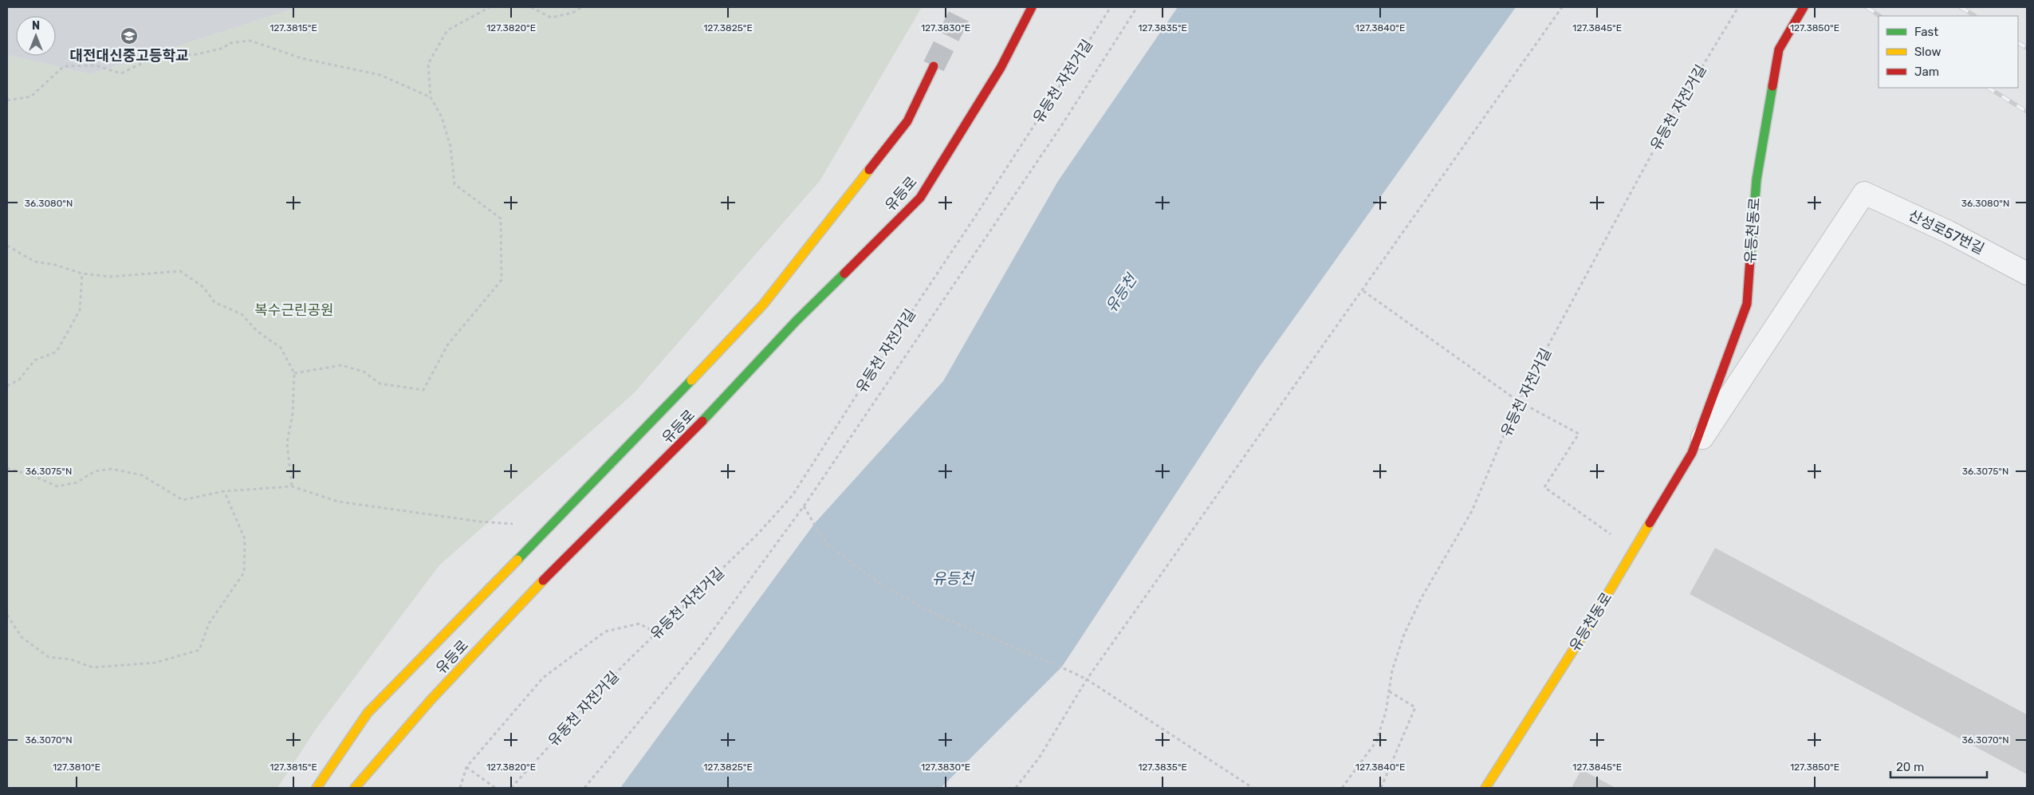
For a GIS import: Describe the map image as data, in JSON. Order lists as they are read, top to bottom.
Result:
{
  "streets": {
    "main road": ["유등로", "유등천동로"],
    "street": ["산성로57번길"],
    "path": ["유등천 자전거길", "유동천 자전거길"]
  },
  "crossings": [
    ["유등천 자전거길", "유동천 자전거길"],
    ["유등천동로", "산성로57번길"]
  ],
  "water": ["유등천"],
  "parks": ["복수근린공원"],
  "places": {
    "school or university": ["대전대신중고등학교"]
  },
  "legend": ["Fast", "Slow", "Jam"],
  "scale_bar": "20 m",
  "north": "top",
  "coordinates": [
    "127.3815°E",
    "127.3820°E",
    "127.3825°E",
    "127.3830°E",
    "127.3835°E",
    "127.3840°E",
    "127.3845°E",
    "127.3850°E",
    "36.3080°N",
    "36.3075°N",
    "36.3070°N",
    "127.3810°E"
  ]
}
